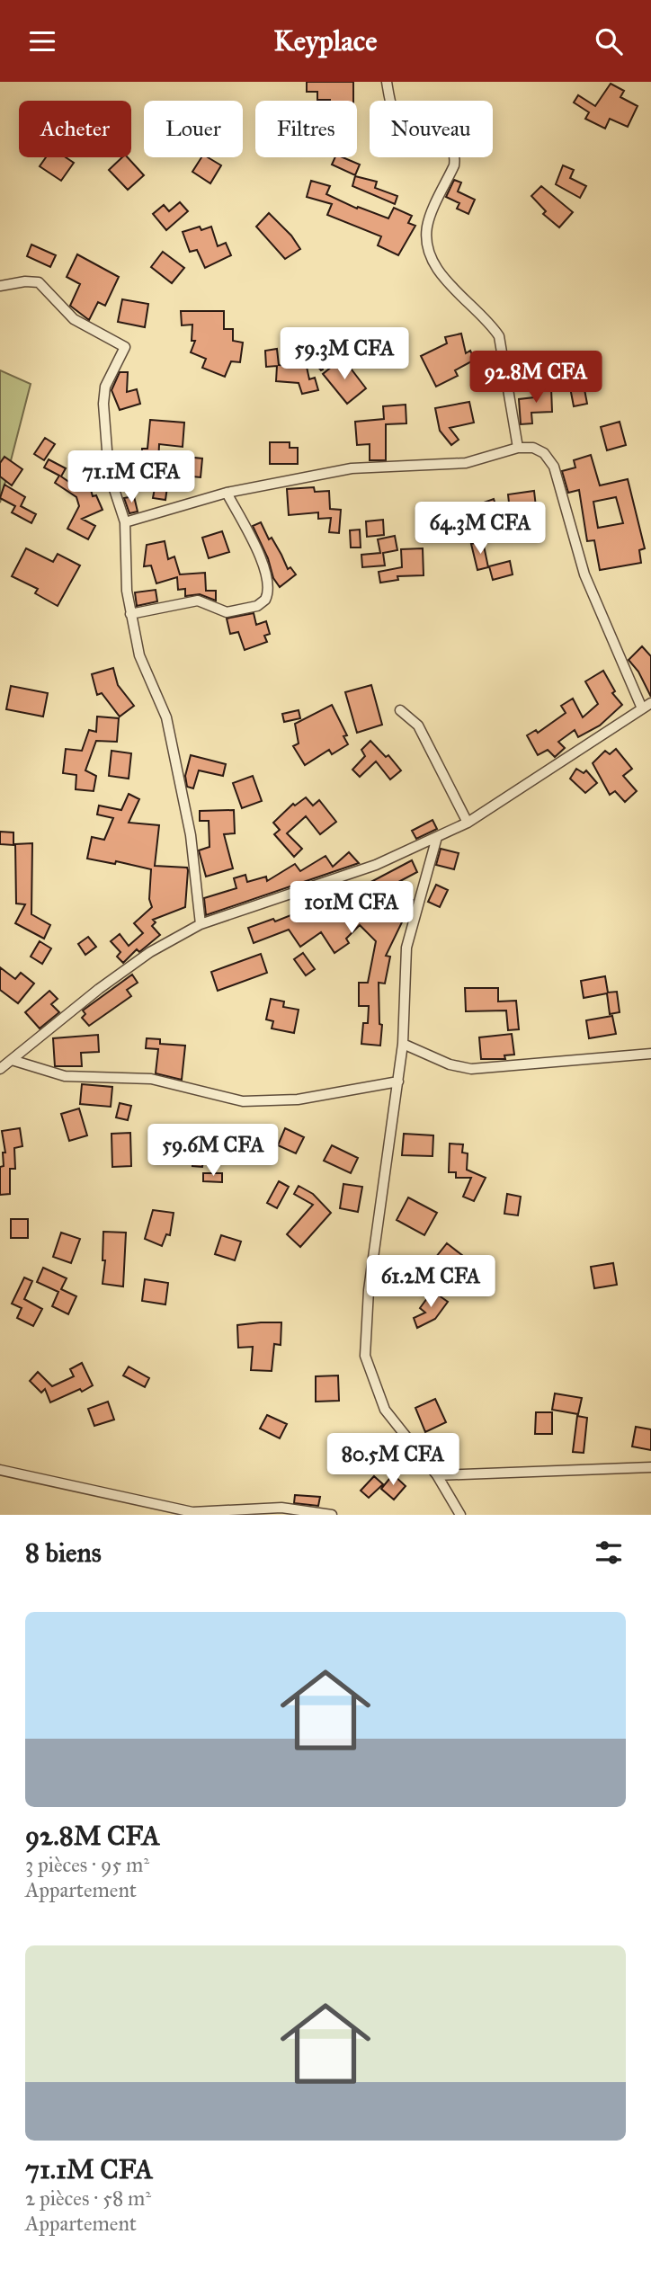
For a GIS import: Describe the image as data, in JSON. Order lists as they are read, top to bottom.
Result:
{
  "page": {
    "header": "Keyplace",
    "chip": [
      "Acheter",
      "Louer",
      "Filtres",
      "Nouveau"
    ],
    "price": [
      "59.3M CFA",
      "92.8M CFA",
      "71.1M CFA",
      "64.3M CFA",
      "101M CFA",
      "59.6M CFA",
      "61.2M CFA",
      "80.5M CFA"
    ],
    "heading": "8 biens",
    "list": [
      {
        "name": "92.8M CFA",
        "note": "3 pièces · 95 m² · Appartement"
      },
      {
        "name": "71.1M CFA",
        "note": "2 pièces · 58 m² · Appartement"
      }
    ]
  }
}
